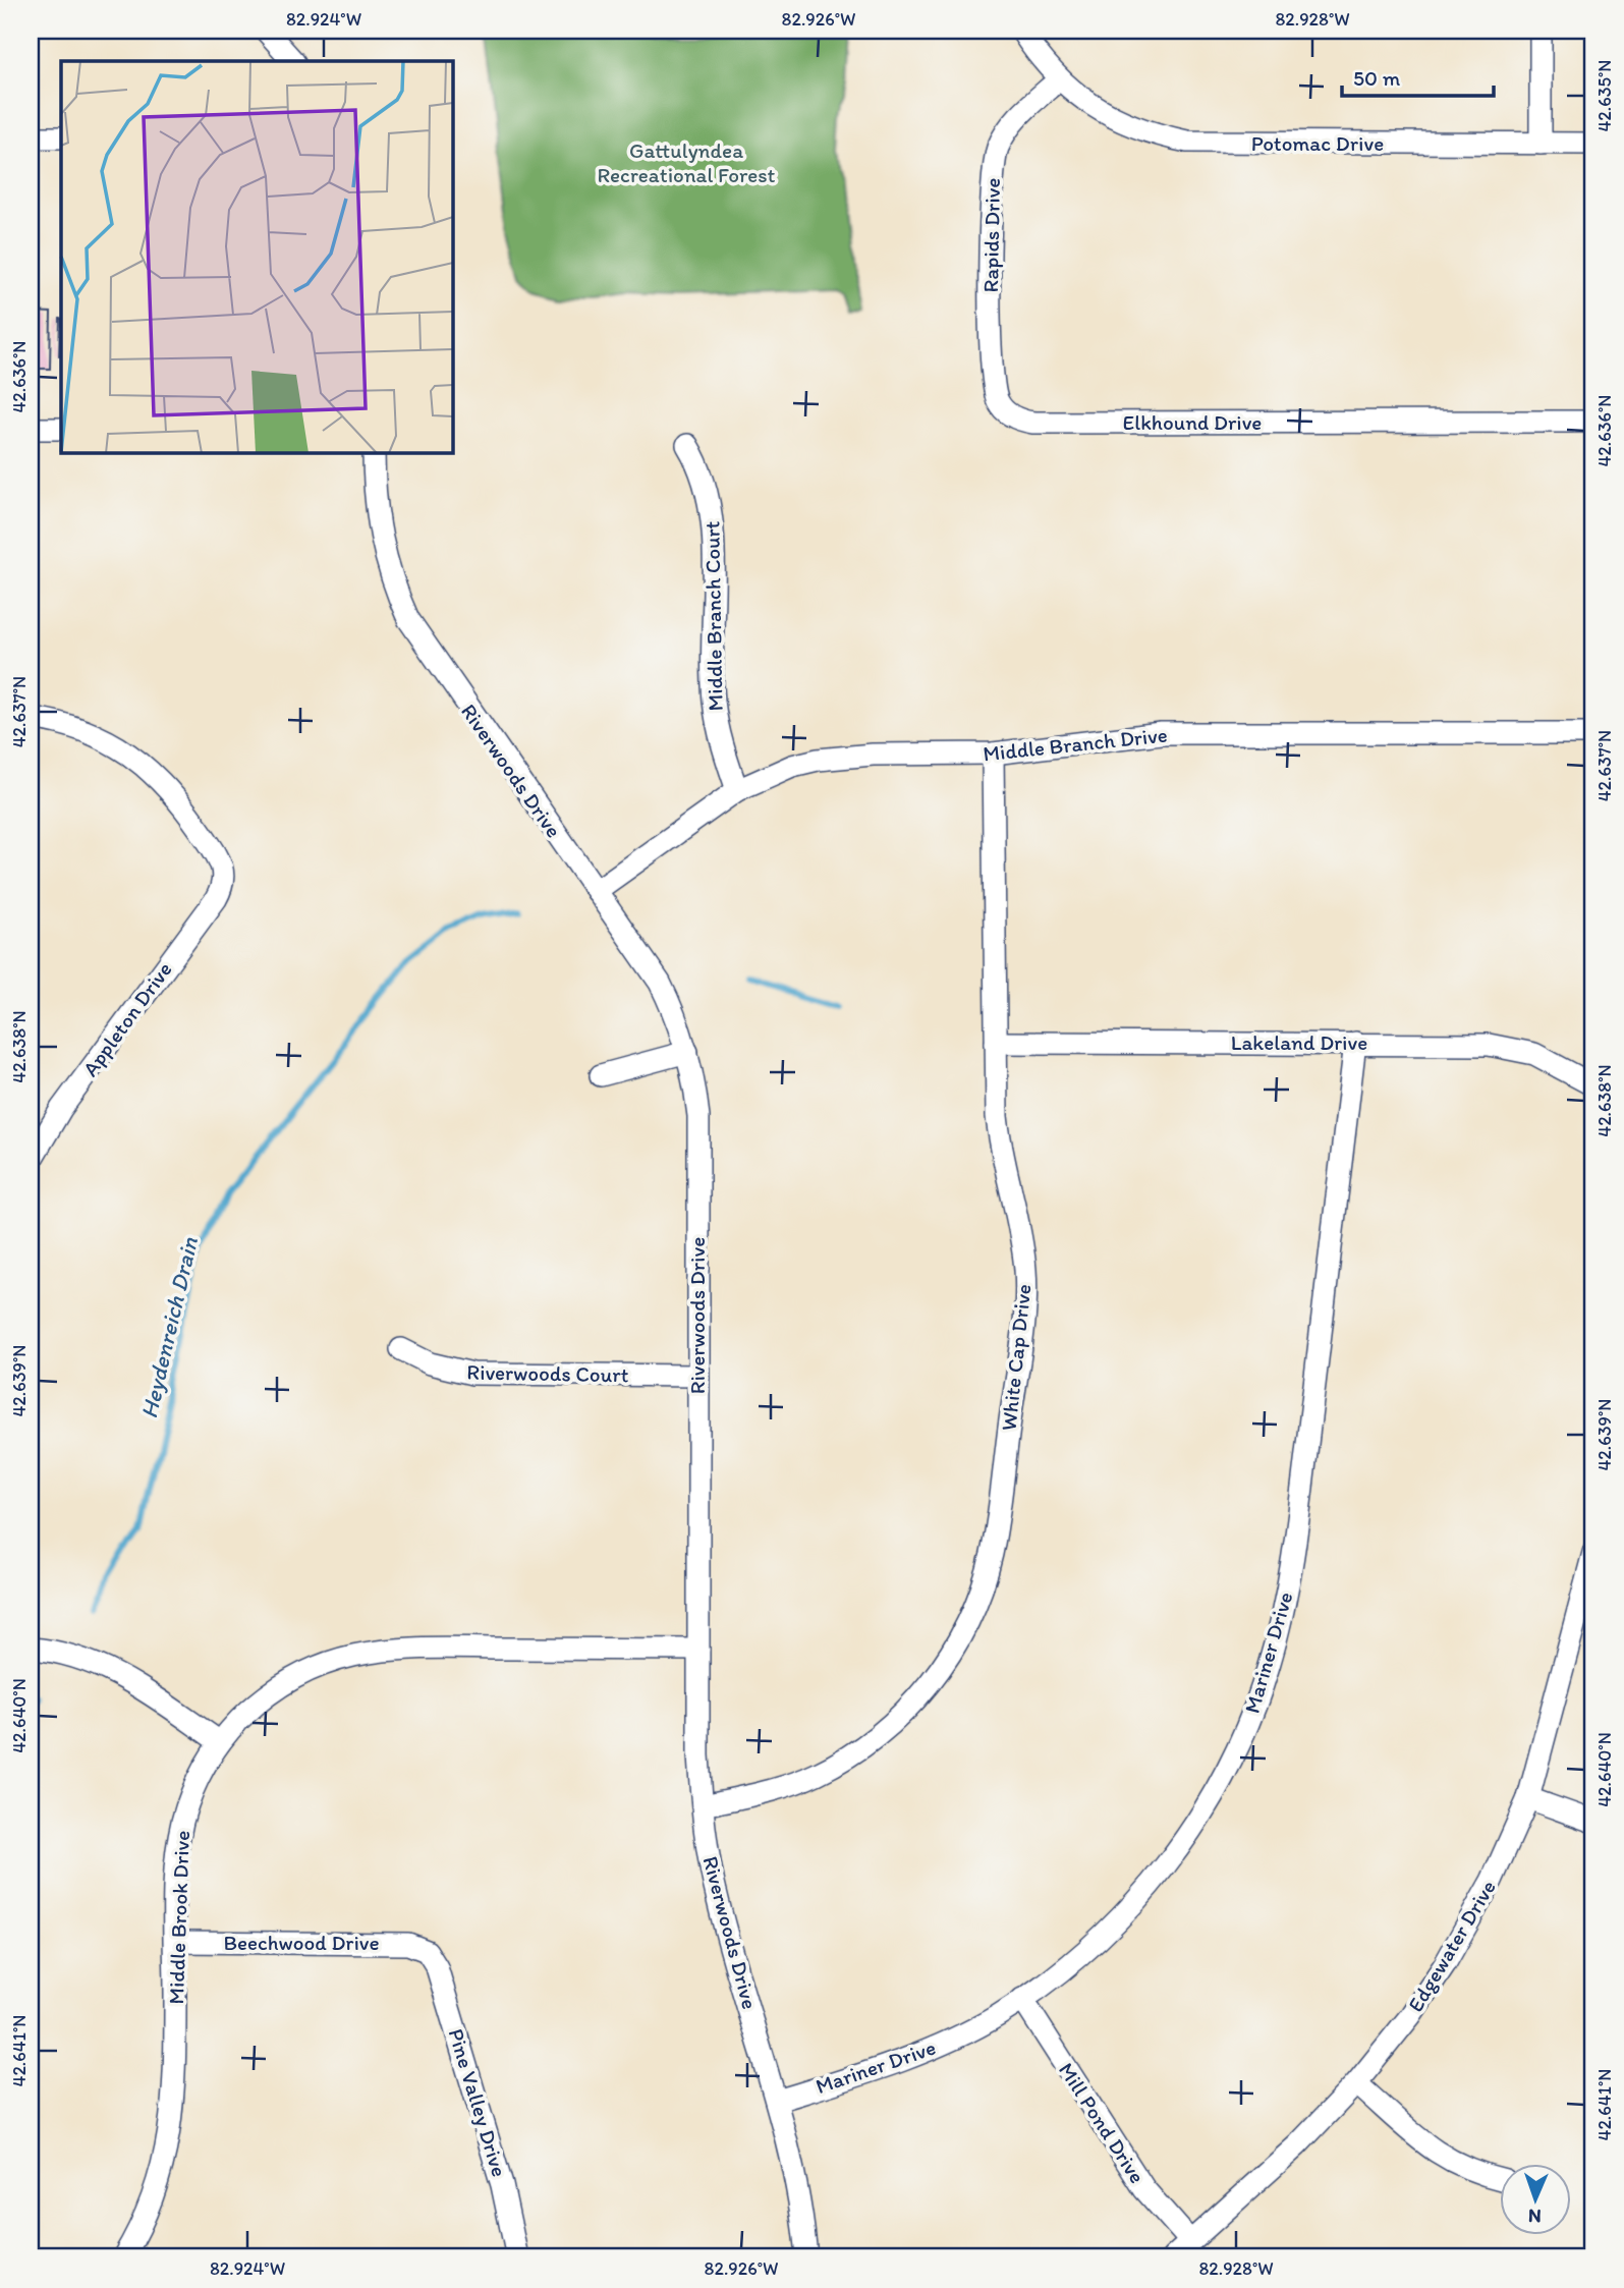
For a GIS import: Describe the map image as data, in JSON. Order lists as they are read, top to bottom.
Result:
{
  "streets": {
    "street": [
      "Potomac Drive",
      "Rapids Drive",
      "Elkhound Drive",
      "Middle Branch Court",
      "Middle Branch Drive",
      "Riverwoods Drive",
      "Appleton Drive",
      "Lakeland Drive",
      "White Cap Drive",
      "Riverwoods Court",
      "Mariner Drive",
      "Middle Brook Drive",
      "Beechwood Drive",
      "Edgewater Drive",
      "Pine Valley Drive",
      "Mill Pond Drive"
    ]
  },
  "crossings": [
    ["Potomac Drive", "Rapids Drive"],
    ["Rapids Drive", "Elkhound Drive"],
    ["Middle Branch Court", "Middle Branch Drive"],
    ["Middle Branch Drive", "Riverwoods Drive"],
    ["Middle Branch Drive", "White Cap Drive"],
    ["Riverwoods Drive", "White Cap Drive"],
    ["Riverwoods Drive", "Riverwoods Court"],
    ["Riverwoods Drive", "Mariner Drive"],
    ["Riverwoods Drive", "Middle Brook Drive"],
    ["Lakeland Drive", "White Cap Drive"],
    ["Lakeland Drive", "Mariner Drive"],
    ["Mariner Drive", "Mill Pond Drive"],
    ["Middle Brook Drive", "Beechwood Drive"],
    ["Beechwood Drive", "Pine Valley Drive"],
    ["Edgewater Drive", "Mill Pond Drive"]
  ],
  "water": ["Heydenreich Drain"],
  "parks": ["Gattulyndea Recreational Forest"],
  "scale_bar": "50 m",
  "north": "bottom",
  "coordinates": [
    "82.924°W",
    "82.926°W",
    "82.928°W",
    "42.635°N",
    "42.636°N",
    "42.637°N",
    "42.638°N",
    "42.639°N",
    "42.640°N",
    "42.641°N"
  ]
}
